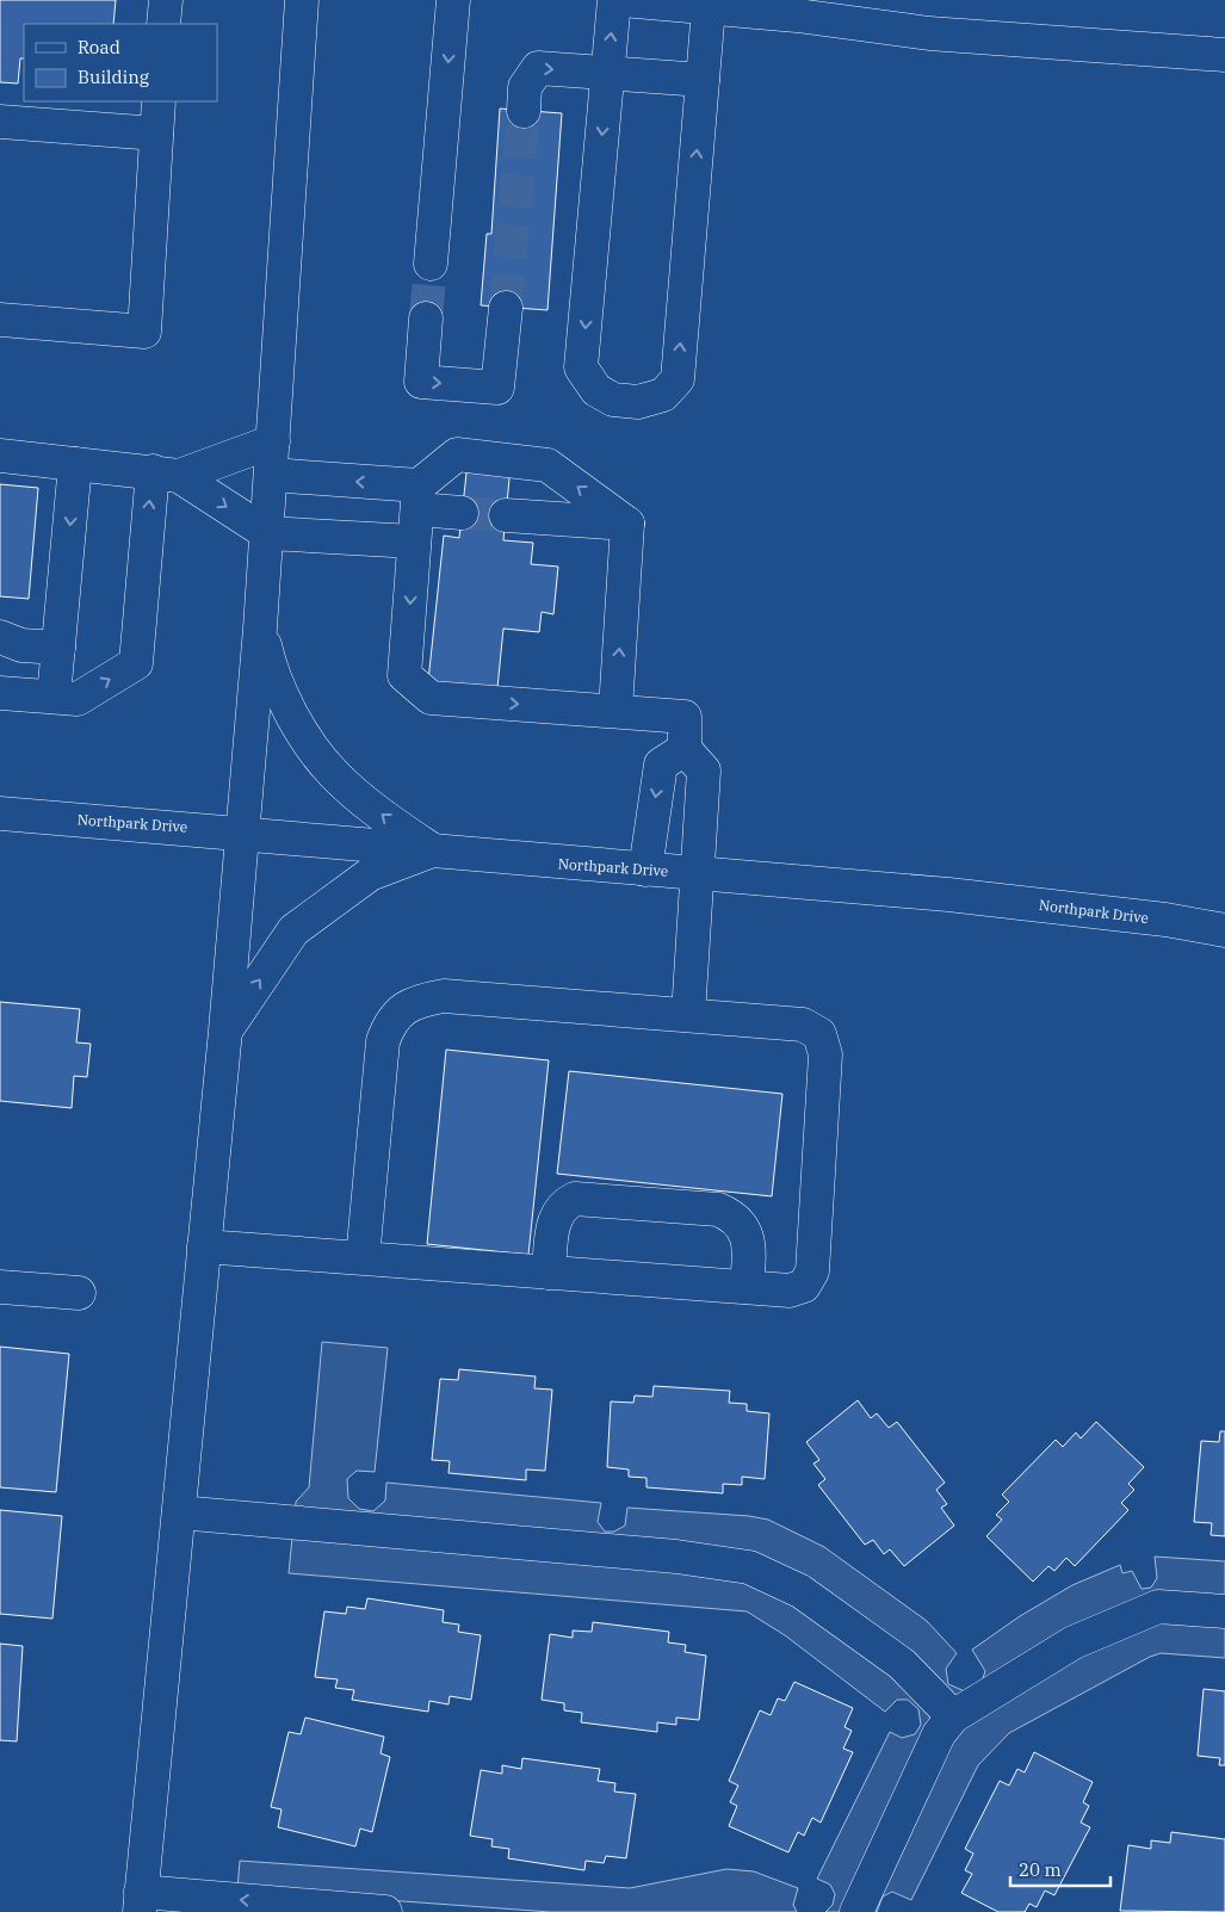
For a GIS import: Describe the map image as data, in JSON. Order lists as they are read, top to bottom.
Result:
{
  "streets": {
    "main road": ["Northpark Drive"]
  },
  "legend": ["Road", "Building"],
  "scale_bar": "20 m"
}
